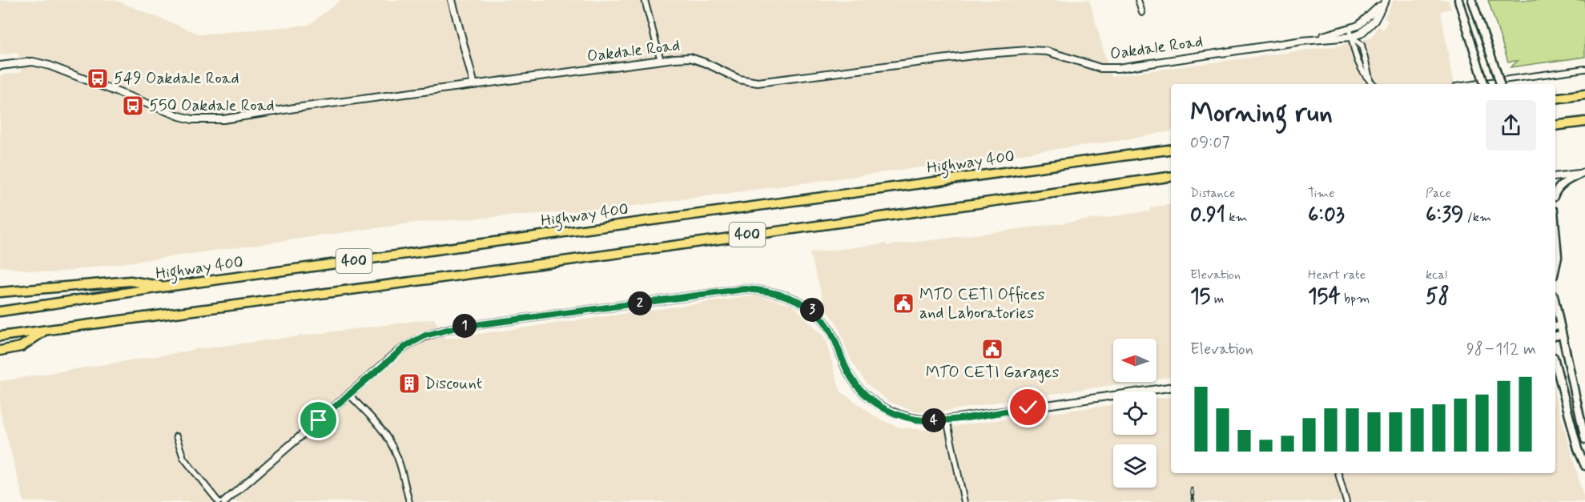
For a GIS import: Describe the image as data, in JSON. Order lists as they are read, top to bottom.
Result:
{
  "streets": {
    "highway": ["Highway 400", "400"],
    "street": ["Oakdale Road"]
  },
  "places": {
    "bus stop": ["549 Oakdale Road", "550 Oakdale Road"],
    "public building": ["MTO CETI Offices and Laboratories", "MTO CETI Garages"],
    "building": ["Discount"]
  },
  "north": "left",
  "page": {
    "heading": ["Morning run", "09:07"],
    "stats": [
      ["Distance", "0.91 km"],
      ["Time", "6:03"],
      ["Pace", "6:39 /km"],
      ["Elevation", "15 m"],
      ["Heart rate", "154 bpm"],
      ["kcal", "58"]
    ],
    "pins": [
      "2",
      "3",
      "1",
      "4"
    ],
    "chart": ["Elevation", "98–112 m"]
  }
}
